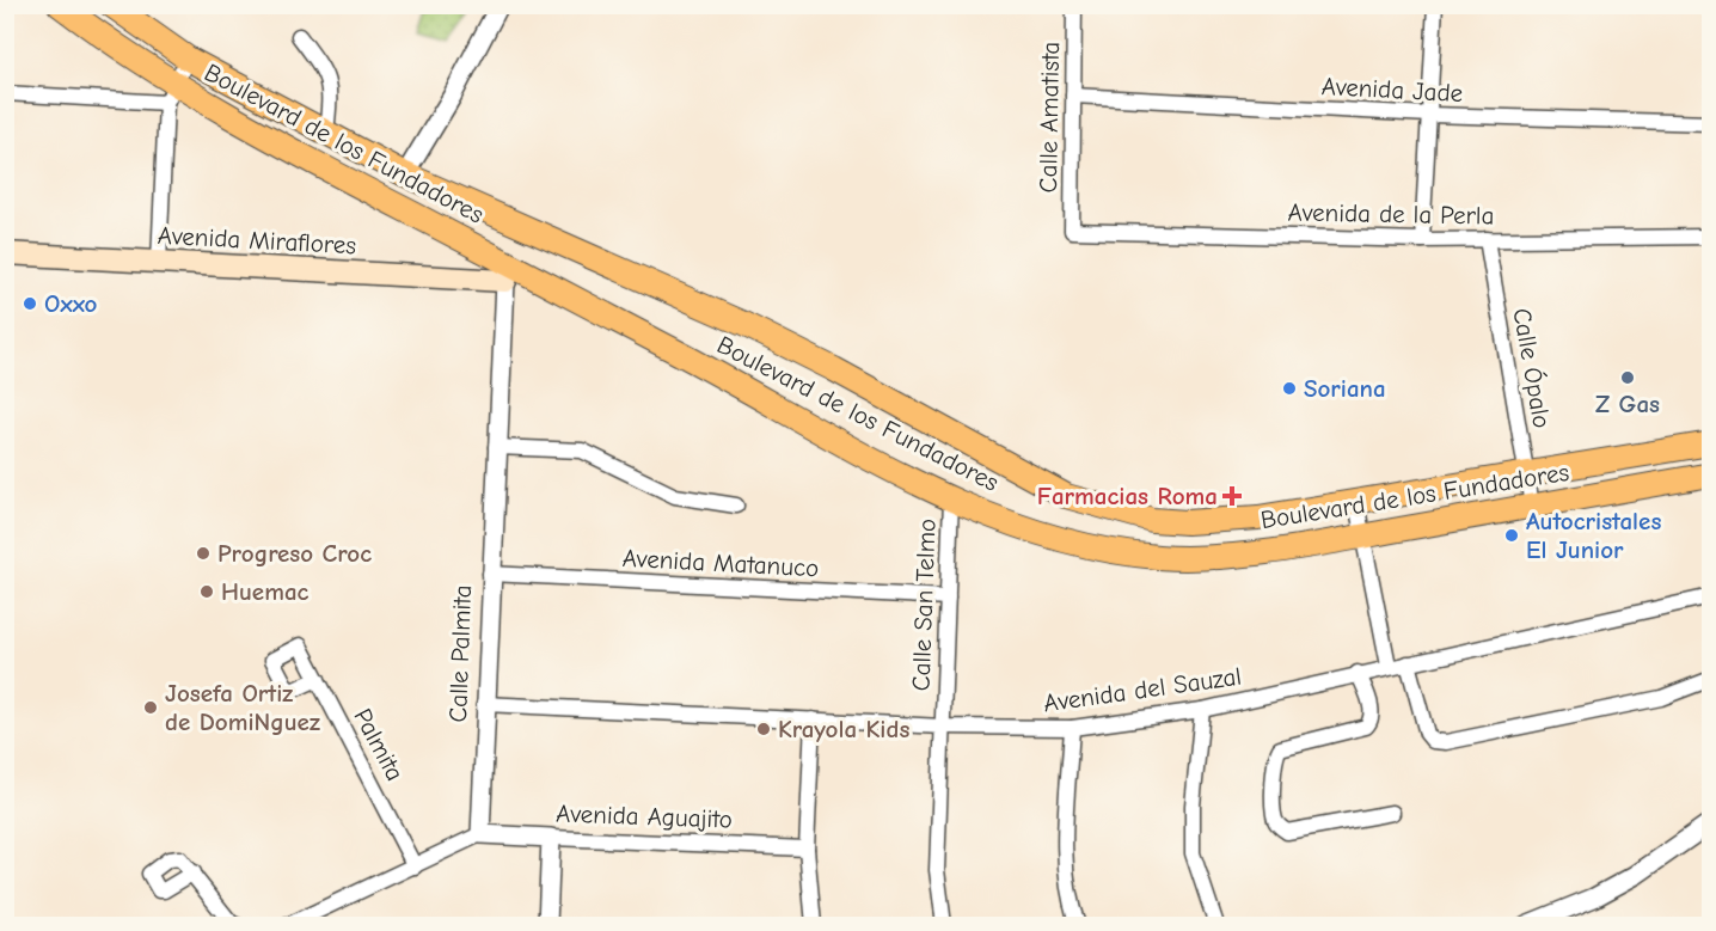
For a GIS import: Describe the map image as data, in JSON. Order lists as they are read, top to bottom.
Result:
{
  "streets": {
    "main road": ["Boulevard de los Fundadores", "Avenida Miraflores"],
    "street": [
      "Avenida Jade",
      "Calle Amatista",
      "Avenida de la Perla",
      "Calle Ópalo",
      "Avenida Matanuco",
      "Calle San Telmo",
      "Calle Palmita",
      "Avenida del Sauzal",
      "Palmita",
      "Avenida Aguajito"
    ]
  },
  "crossings": [
    ["Avenida Jade", "Calle Amatista"],
    ["Calle Amatista", "Avenida de la Perla"],
    ["Boulevard de los Fundadores", "Avenida Miraflores"],
    ["Boulevard de los Fundadores", "Calle Ópalo"],
    ["Boulevard de los Fundadores", "Calle San Telmo"],
    ["Boulevard de los Fundadores", "Calle Palmita"],
    ["Avenida de la Perla", "Calle Ópalo"],
    ["Avenida Miraflores", "Calle Palmita"],
    ["Avenida Matanuco", "Calle San Telmo"],
    ["Avenida Matanuco", "Calle Palmita"],
    ["Calle San Telmo", "Avenida del Sauzal"],
    ["Calle Palmita", "Avenida del Sauzal"],
    ["Calle Palmita", "Avenida Aguajito"]
  ],
  "places": {
    "other": [
      "Oxxo",
      "Z Gas",
      "Soriana",
      "Autocristales El Junior",
      "Progreso Croc",
      "Huemac",
      "Josefa Ortiz de DomiNguez",
      "Krayola Kids"
    ],
    "health": ["Farmacias Roma"]
  }
}
